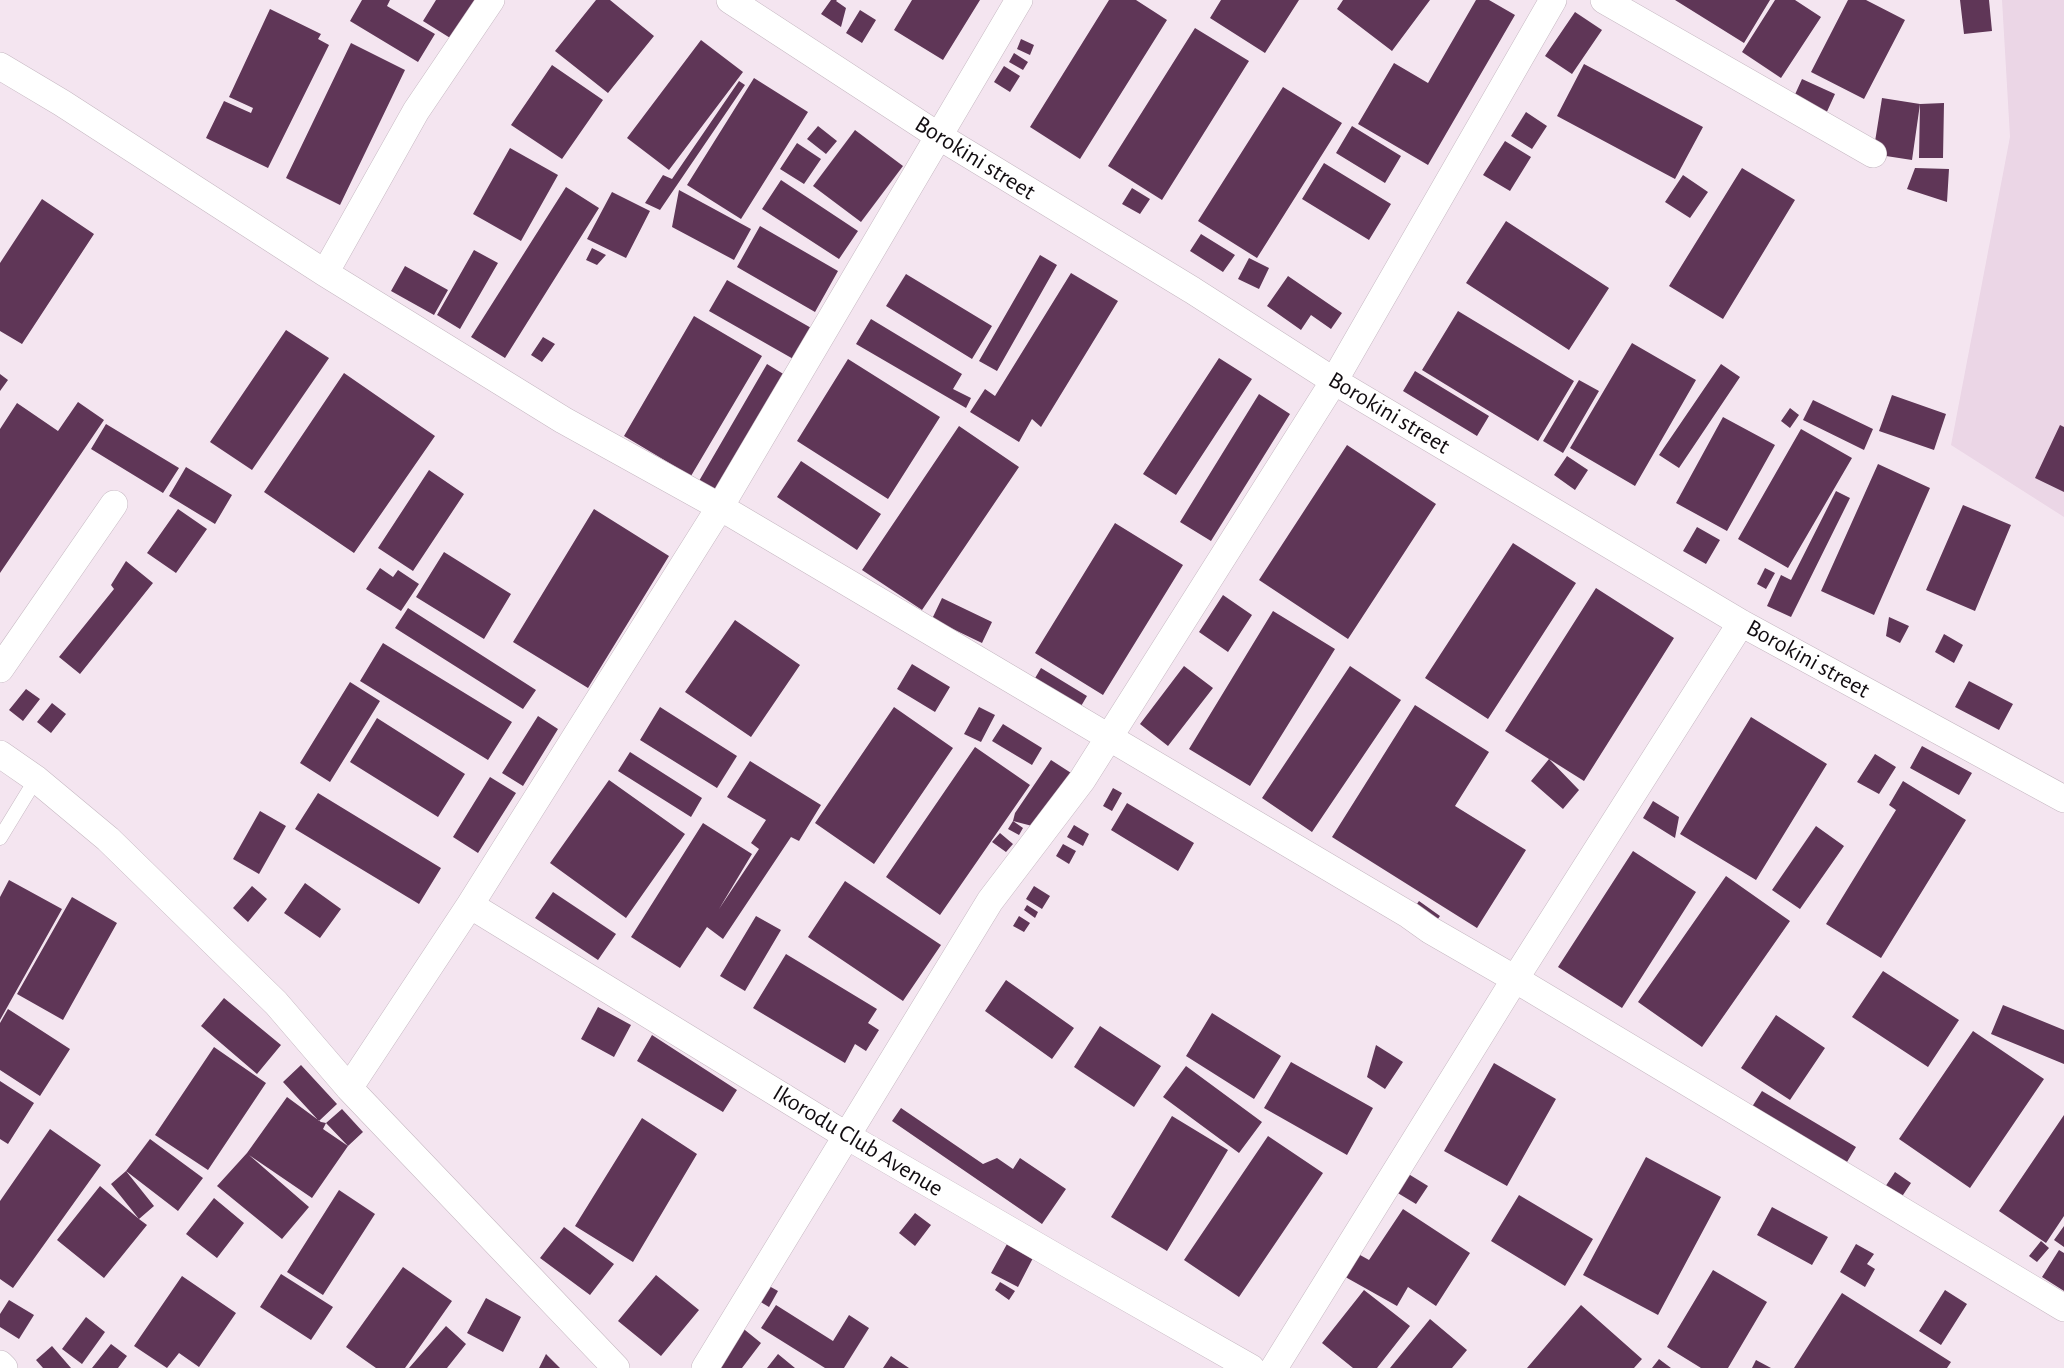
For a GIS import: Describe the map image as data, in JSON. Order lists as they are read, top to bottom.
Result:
{
  "streets": {
    "street": ["Borokini street", "Ikorodu Club Avenue"]
  }
}
